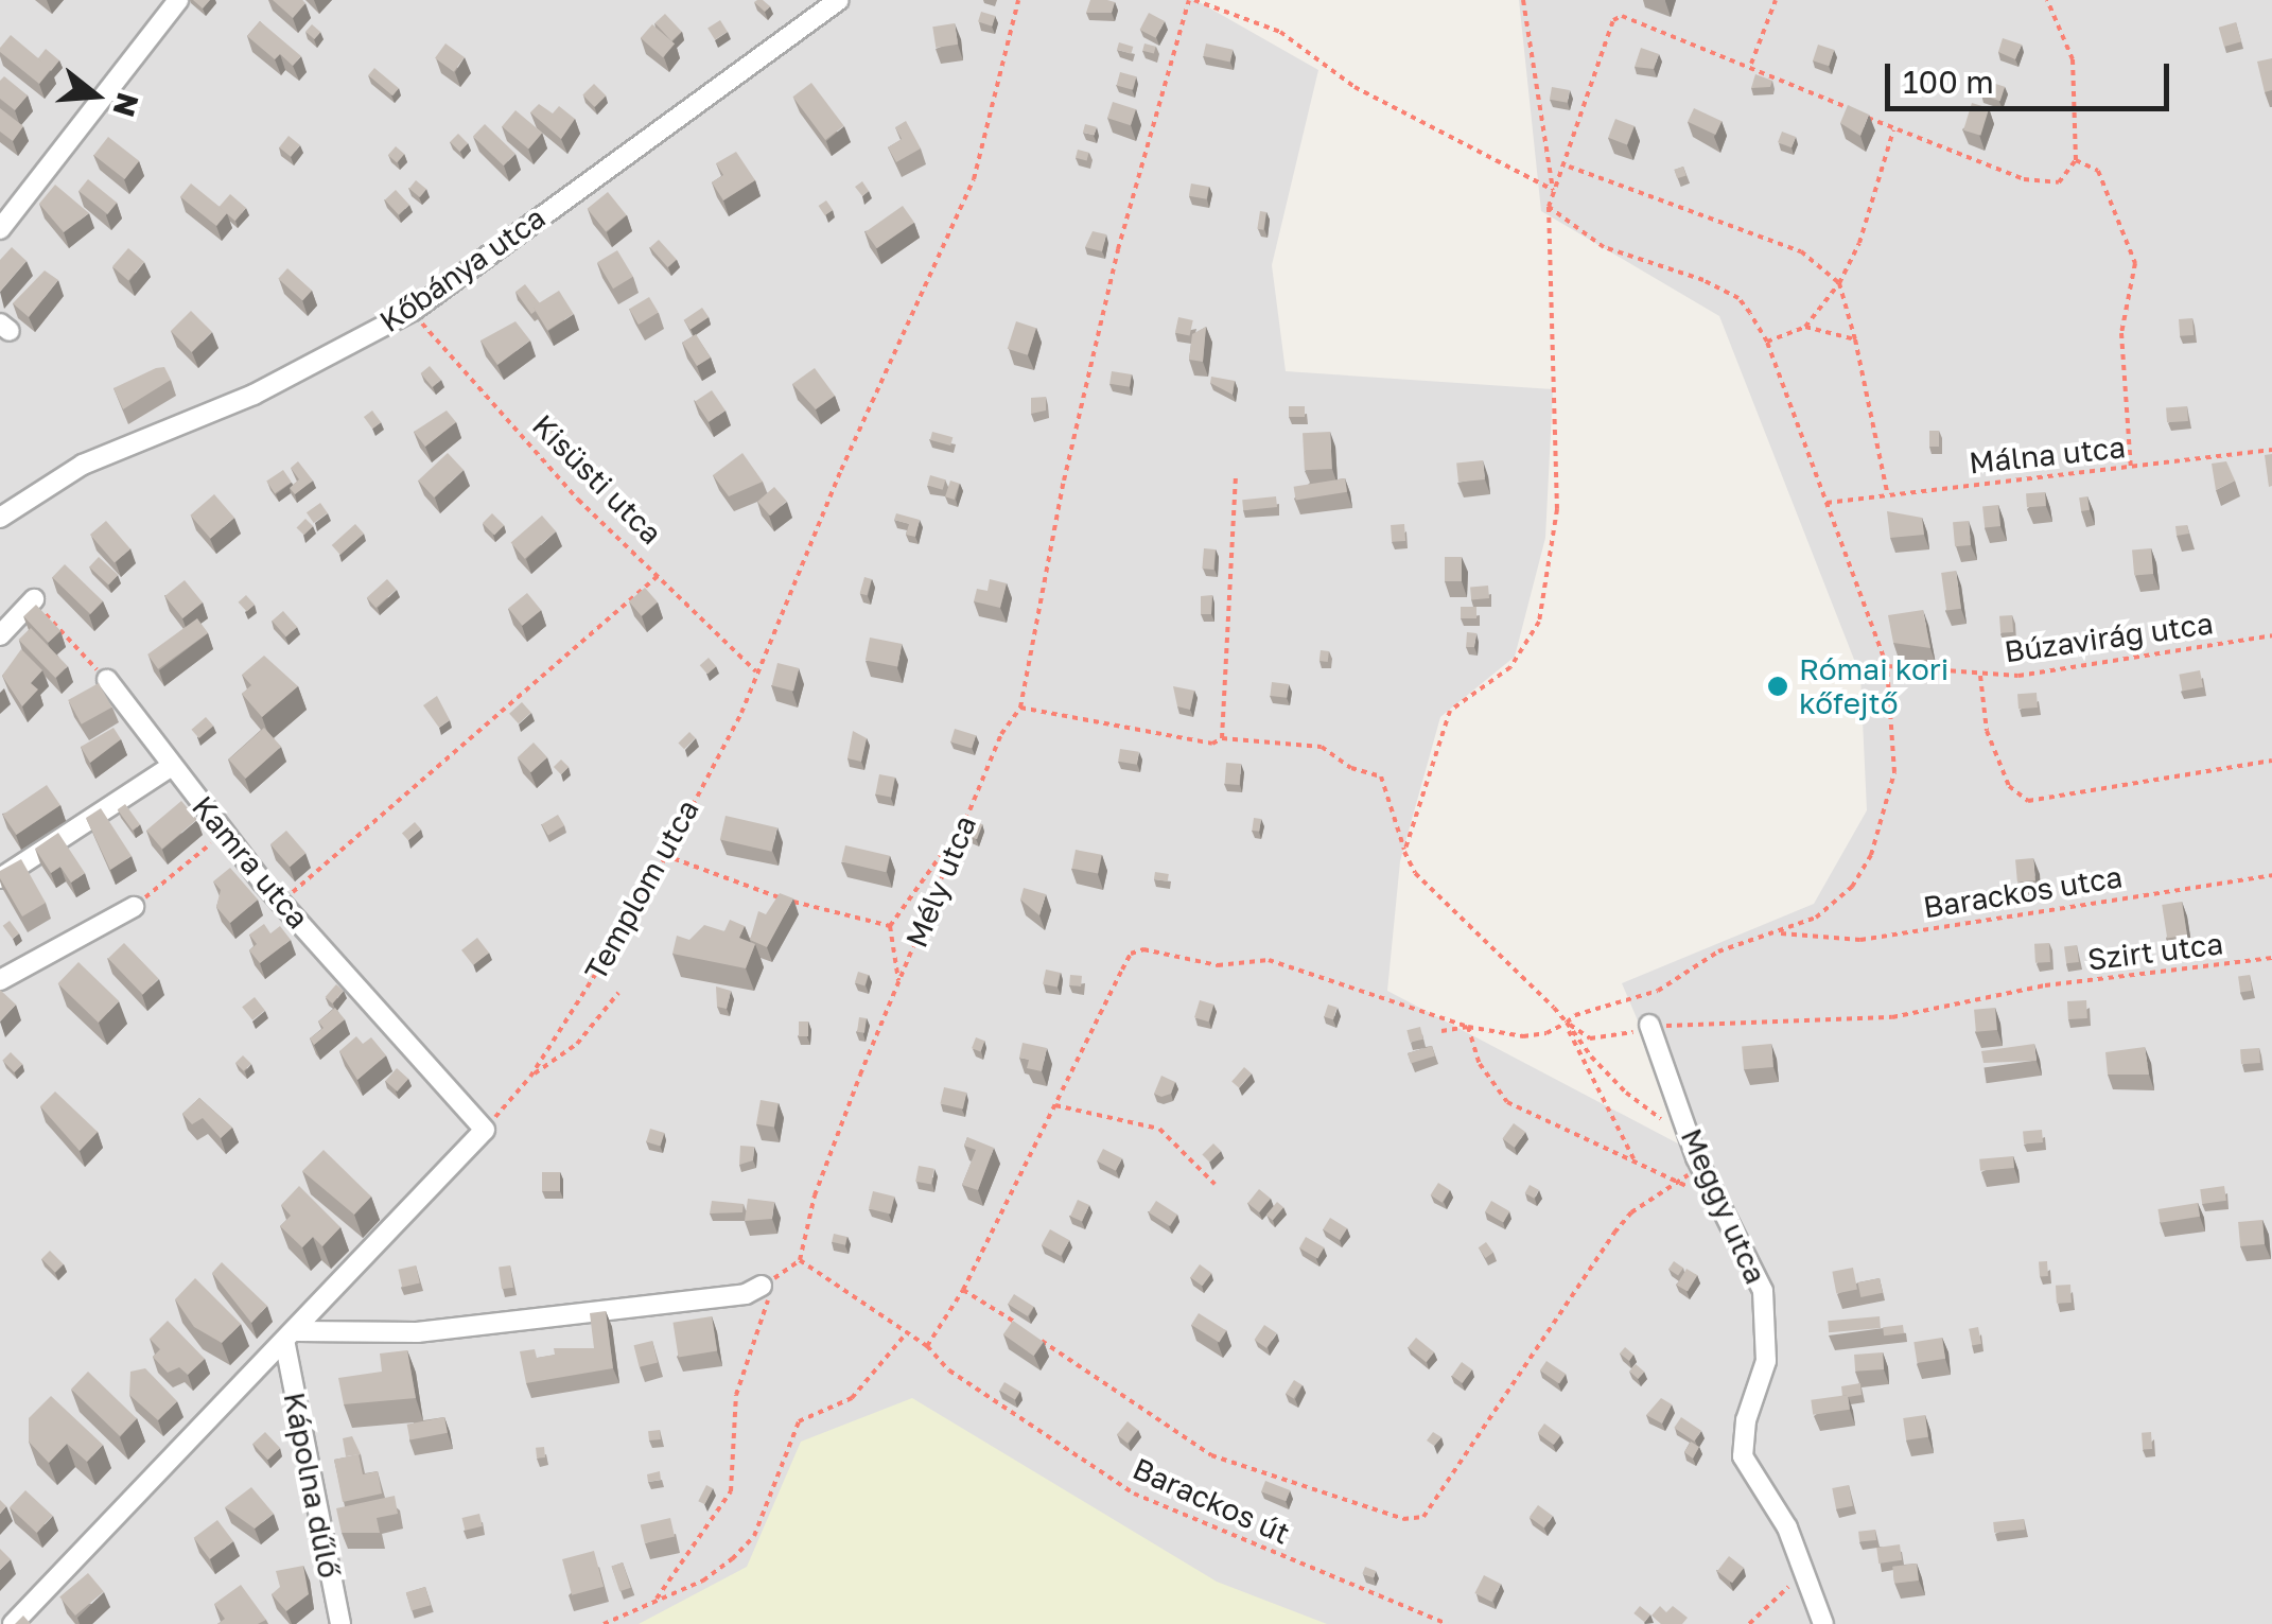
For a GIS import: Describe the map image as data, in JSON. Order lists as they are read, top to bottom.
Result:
{
  "streets": {
    "street": [
      "Kőbánya utca",
      "Kamra utca",
      "Meggy utca",
      "Kápolna dűlő"
    ],
    "path": [
      "Málna utca",
      "Kisüsti utca",
      "Búzavirág utca",
      "Mély utca",
      "Templom utca",
      "Barackos utca",
      "Szirt utca",
      "Barackos út"
    ]
  },
  "crossings": [
    ["Kőbánya utca", "Kisüsti utca"],
    ["Kisüsti utca", "Templom utca"],
    ["Kamra utca", "Templom utca"],
    ["Mély utca", "Barackos út"],
    ["Szirt utca", "Meggy utca"]
  ],
  "places": ["Római kori kőfejtő"],
  "scale_bar": "100 m",
  "north": "right"
}
